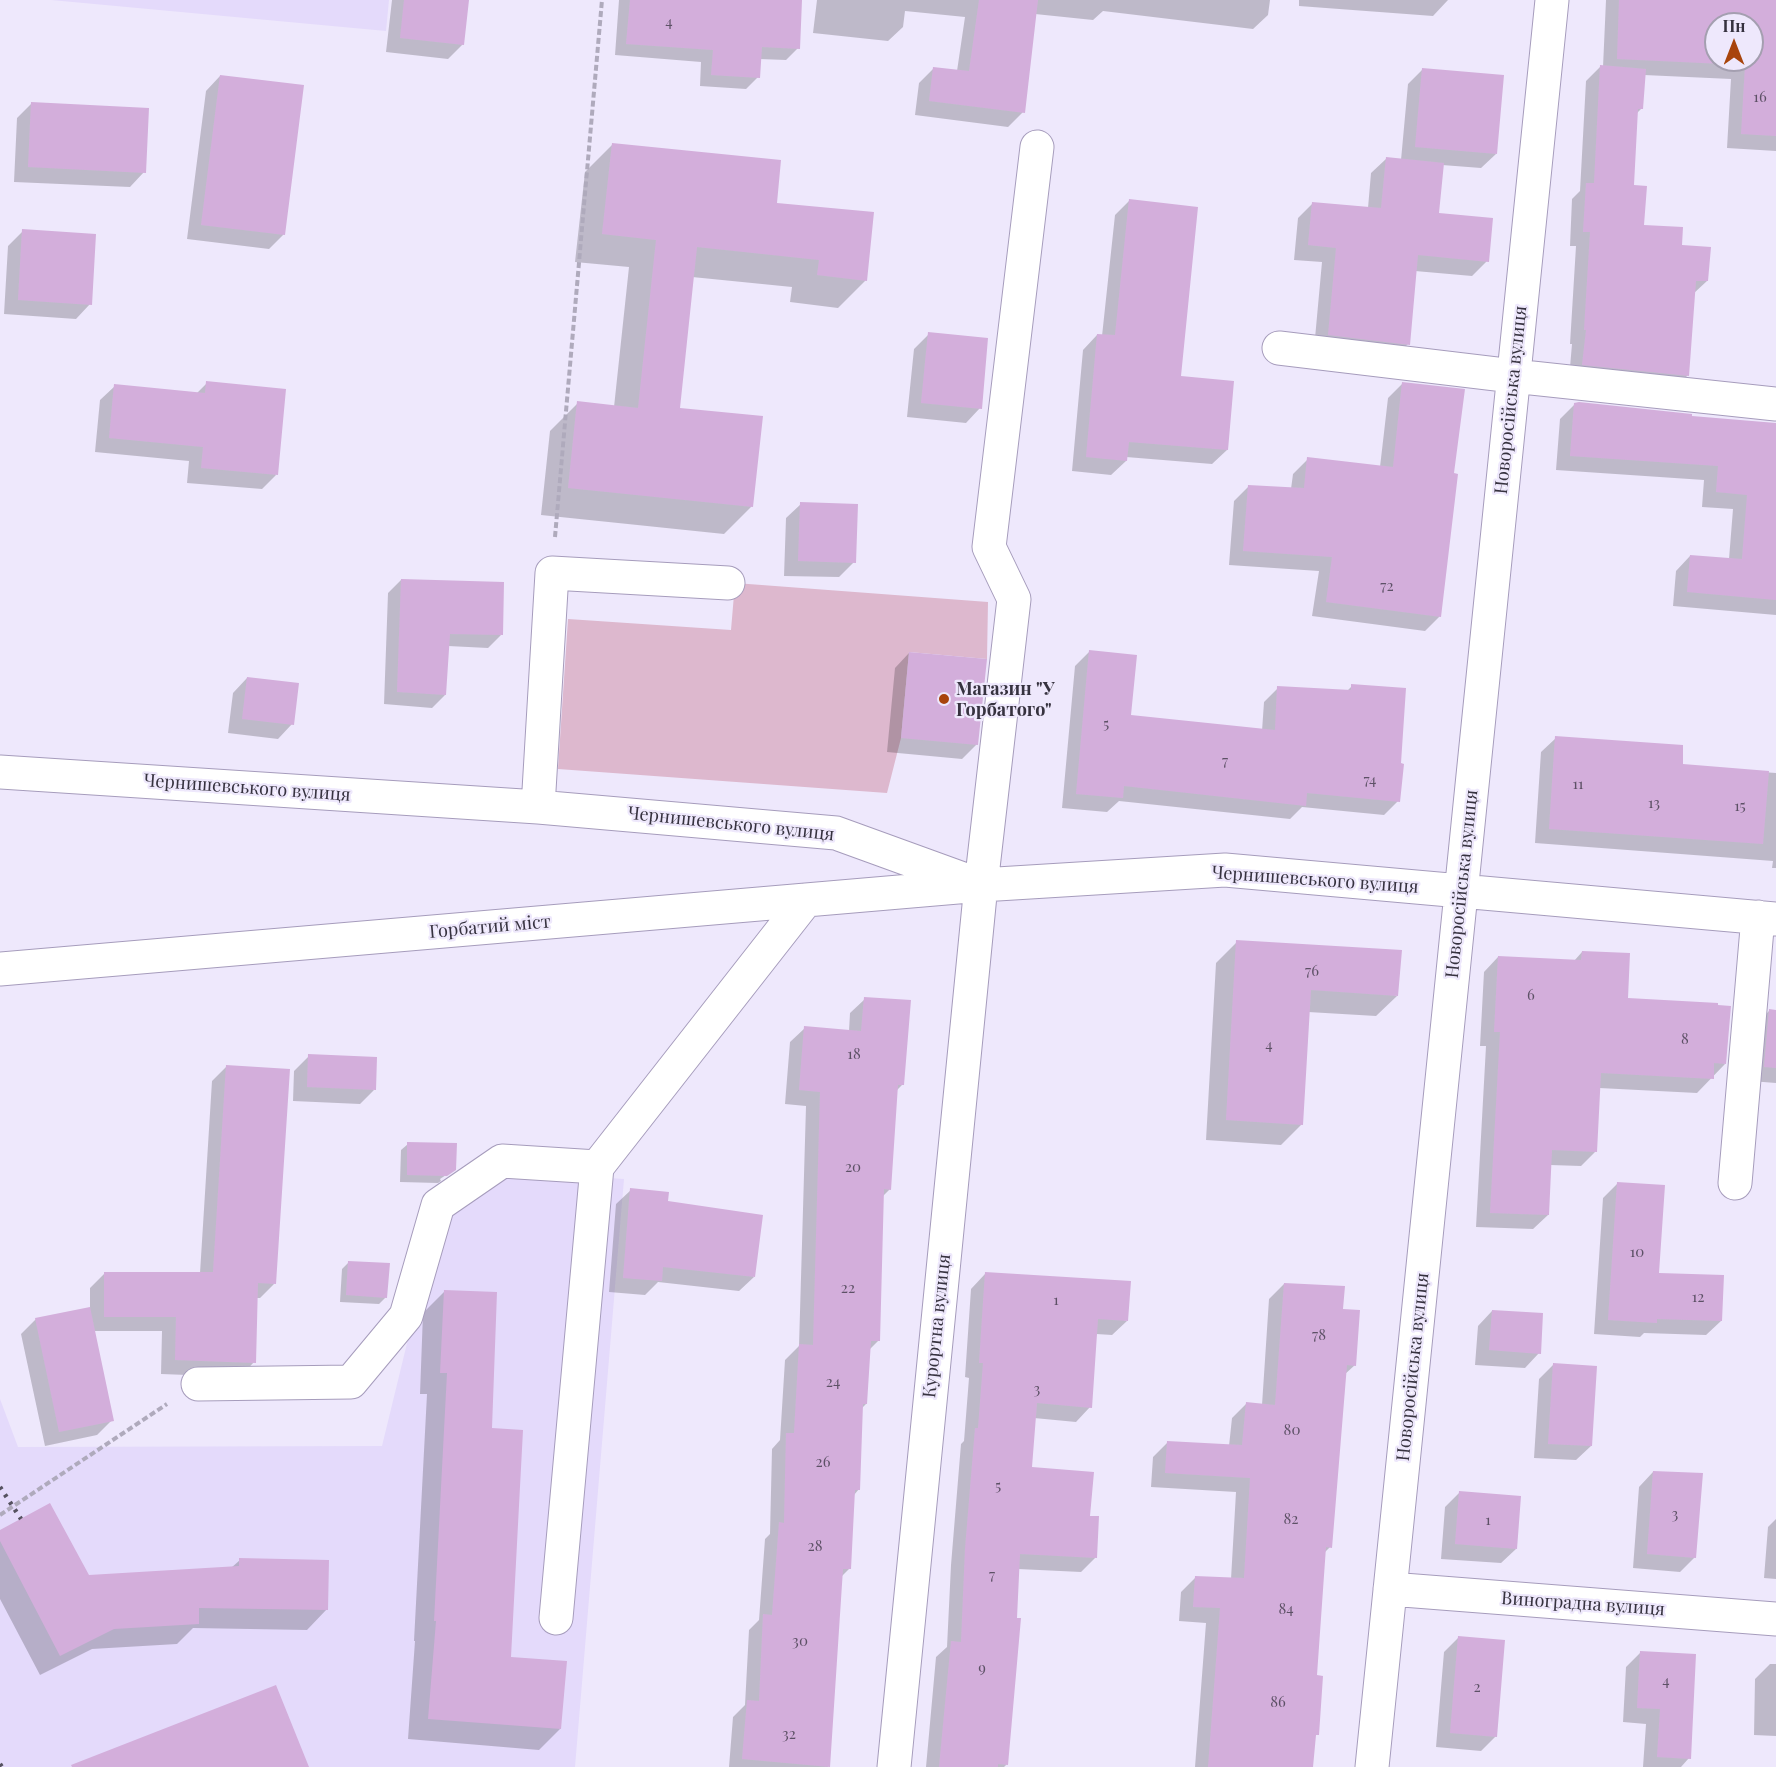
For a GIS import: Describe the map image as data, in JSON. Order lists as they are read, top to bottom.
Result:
{
  "streets": {
    "street": [
      "Новоросійська вулиця",
      "Чернишевського вулиця",
      "Горбатий міст",
      "Курортна вулиця",
      "Виноградна вулиця"
    ]
  },
  "crossings": [
    ["Новоросійська вулиця", "Чернишевського вулиця"],
    ["Новоросійська вулиця", "Виноградна вулиця"],
    ["Чернишевського вулиця", "Горбатий міст"],
    ["Чернишевського вулиця", "Курортна вулиця"],
    ["Горбатий міст", "Курортна вулиця"]
  ],
  "places": ["Магазин \"У Горбатого\""],
  "house_numbers": [
    "4",
    "16",
    "72",
    "5",
    "7",
    "74",
    "11",
    "13",
    "15",
    "76",
    "6",
    "8",
    "4",
    "18",
    "20",
    "10",
    "22",
    "12",
    "1",
    "78",
    "24",
    "3",
    "80",
    "26",
    "5",
    "3",
    "82",
    "1",
    "28",
    "7",
    "84",
    "30",
    "9",
    "4",
    "2",
    "86",
    "32"
  ],
  "north": "top"
}
